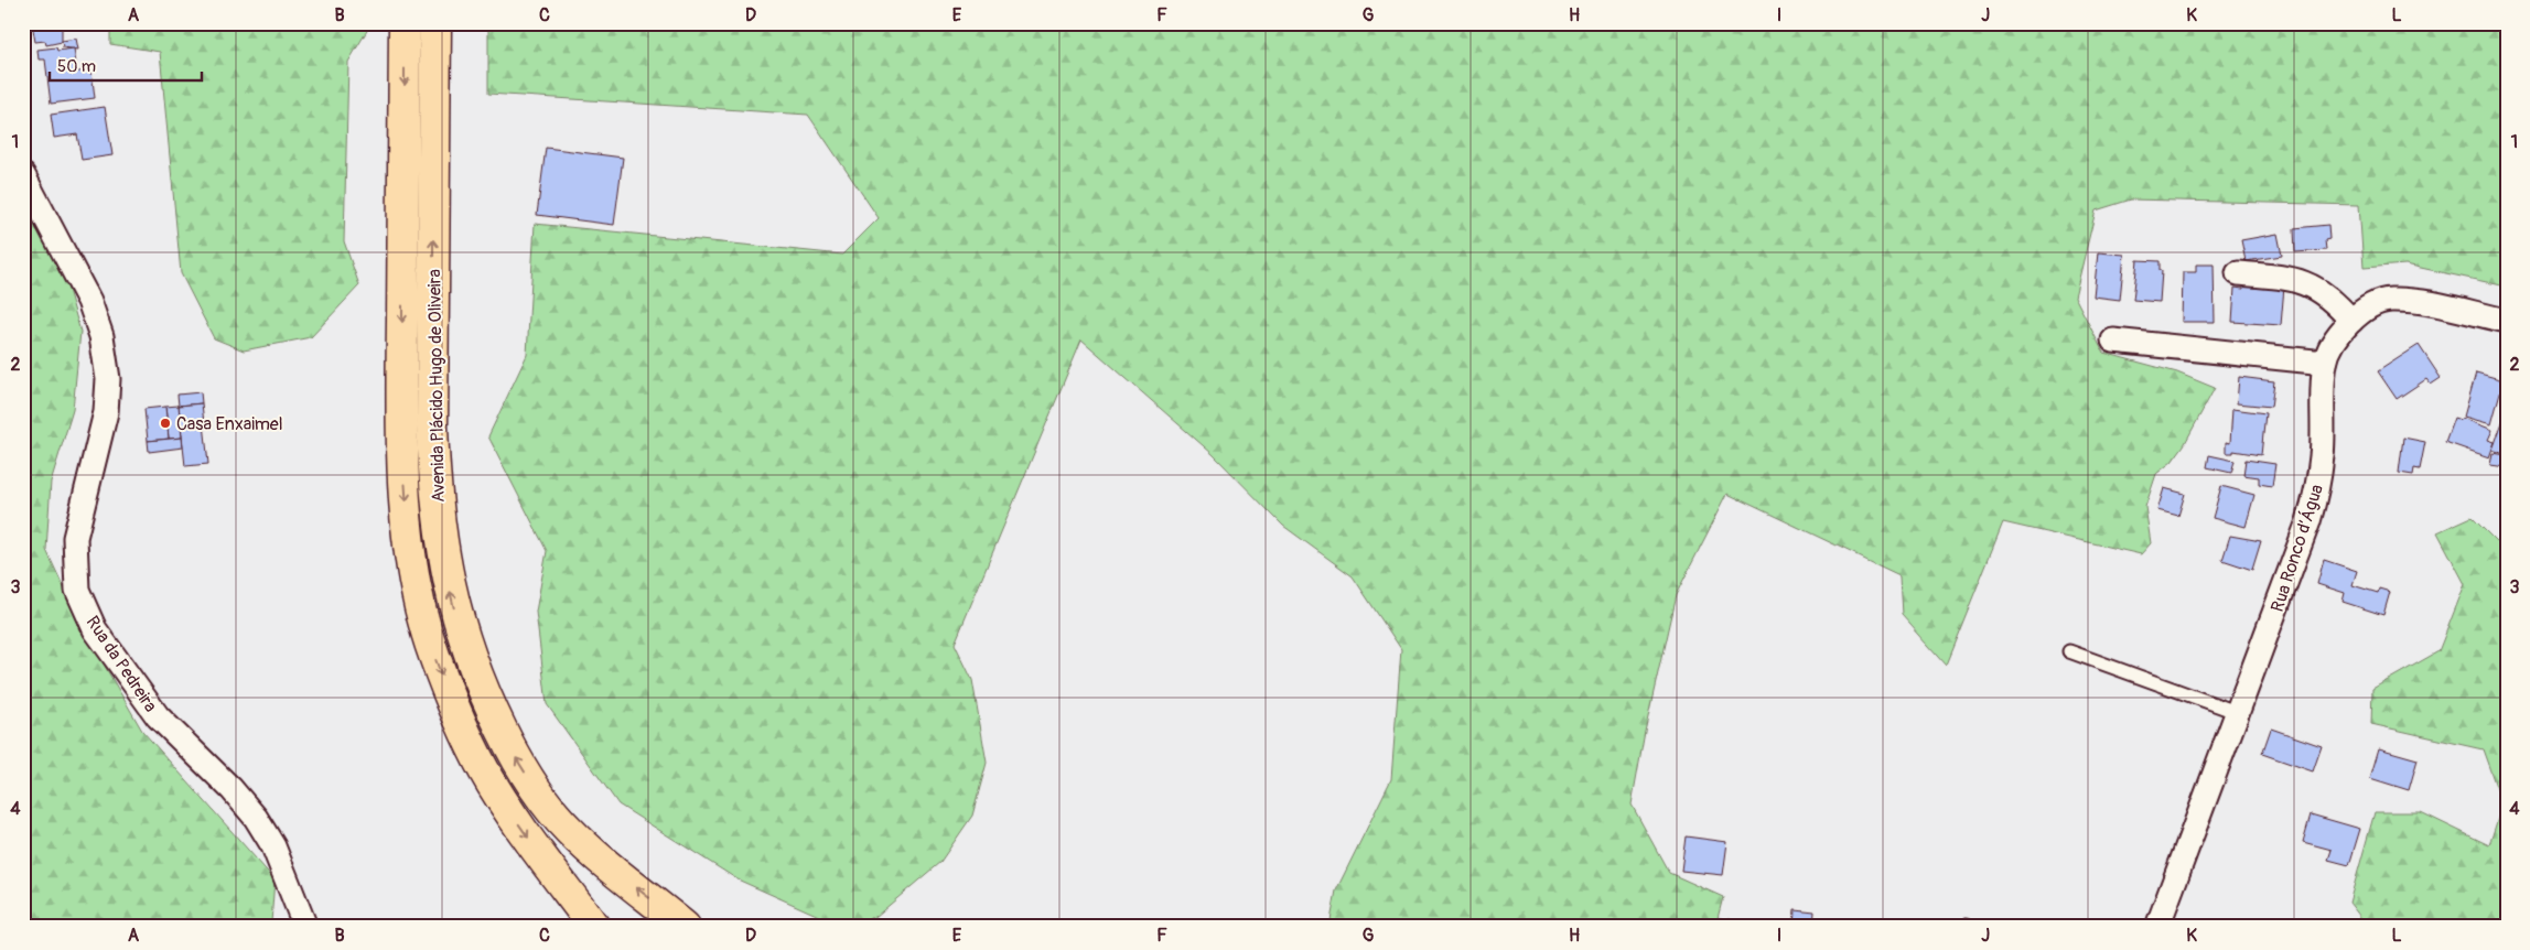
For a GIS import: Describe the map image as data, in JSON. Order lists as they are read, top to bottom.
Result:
{
  "streets": {
    "main road": ["Avenida Plácido Hugo de Oliveira"],
    "street": ["Rua Ronco d’Água", "Rua da Pedreira"]
  },
  "places": ["Casa Enxaimel"],
  "scale_bar": "50 m",
  "grid": {
    "columns": [
      "A",
      "B",
      "C",
      "D",
      "E",
      "F",
      "G",
      "H",
      "I",
      "J",
      "K",
      "L"
    ],
    "rows": [
      "1",
      "2",
      "3",
      "4"
    ]
  }
}
